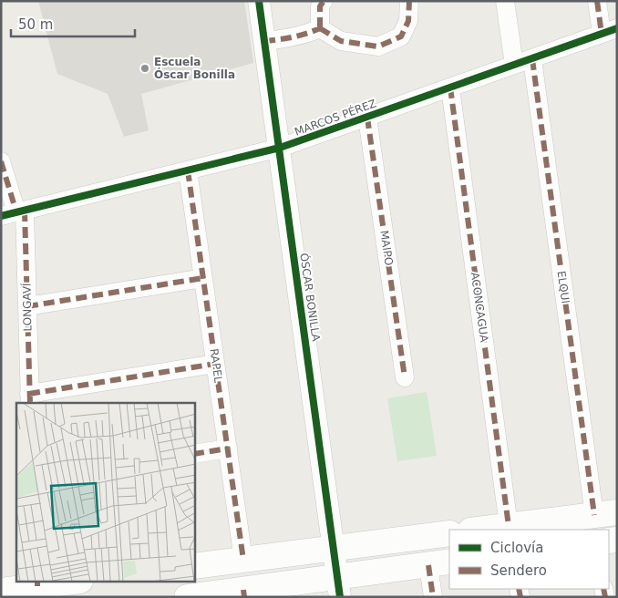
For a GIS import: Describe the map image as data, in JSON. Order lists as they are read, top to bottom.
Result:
{
  "streets": {
    "street": [
      "MARCOS PÉREZ",
      "MAIPO",
      "ELQUI",
      "ÓSCAR BONILLA",
      "LONGAVÍ",
      "ACONCAGUA",
      "RAPEL"
    ]
  },
  "crossings": [
    ["MARCOS PÉREZ", "MAIPO"],
    ["MARCOS PÉREZ", "ELQUI"],
    ["MARCOS PÉREZ", "ÓSCAR BONILLA"],
    ["MARCOS PÉREZ", "LONGAVÍ"],
    ["MARCOS PÉREZ", "ACONCAGUA"],
    ["MARCOS PÉREZ", "RAPEL"]
  ],
  "places": ["Escuela Óscar Bonilla"],
  "legend": ["Ciclovía", "Sendero"],
  "scale_bar": "50 m"
}
